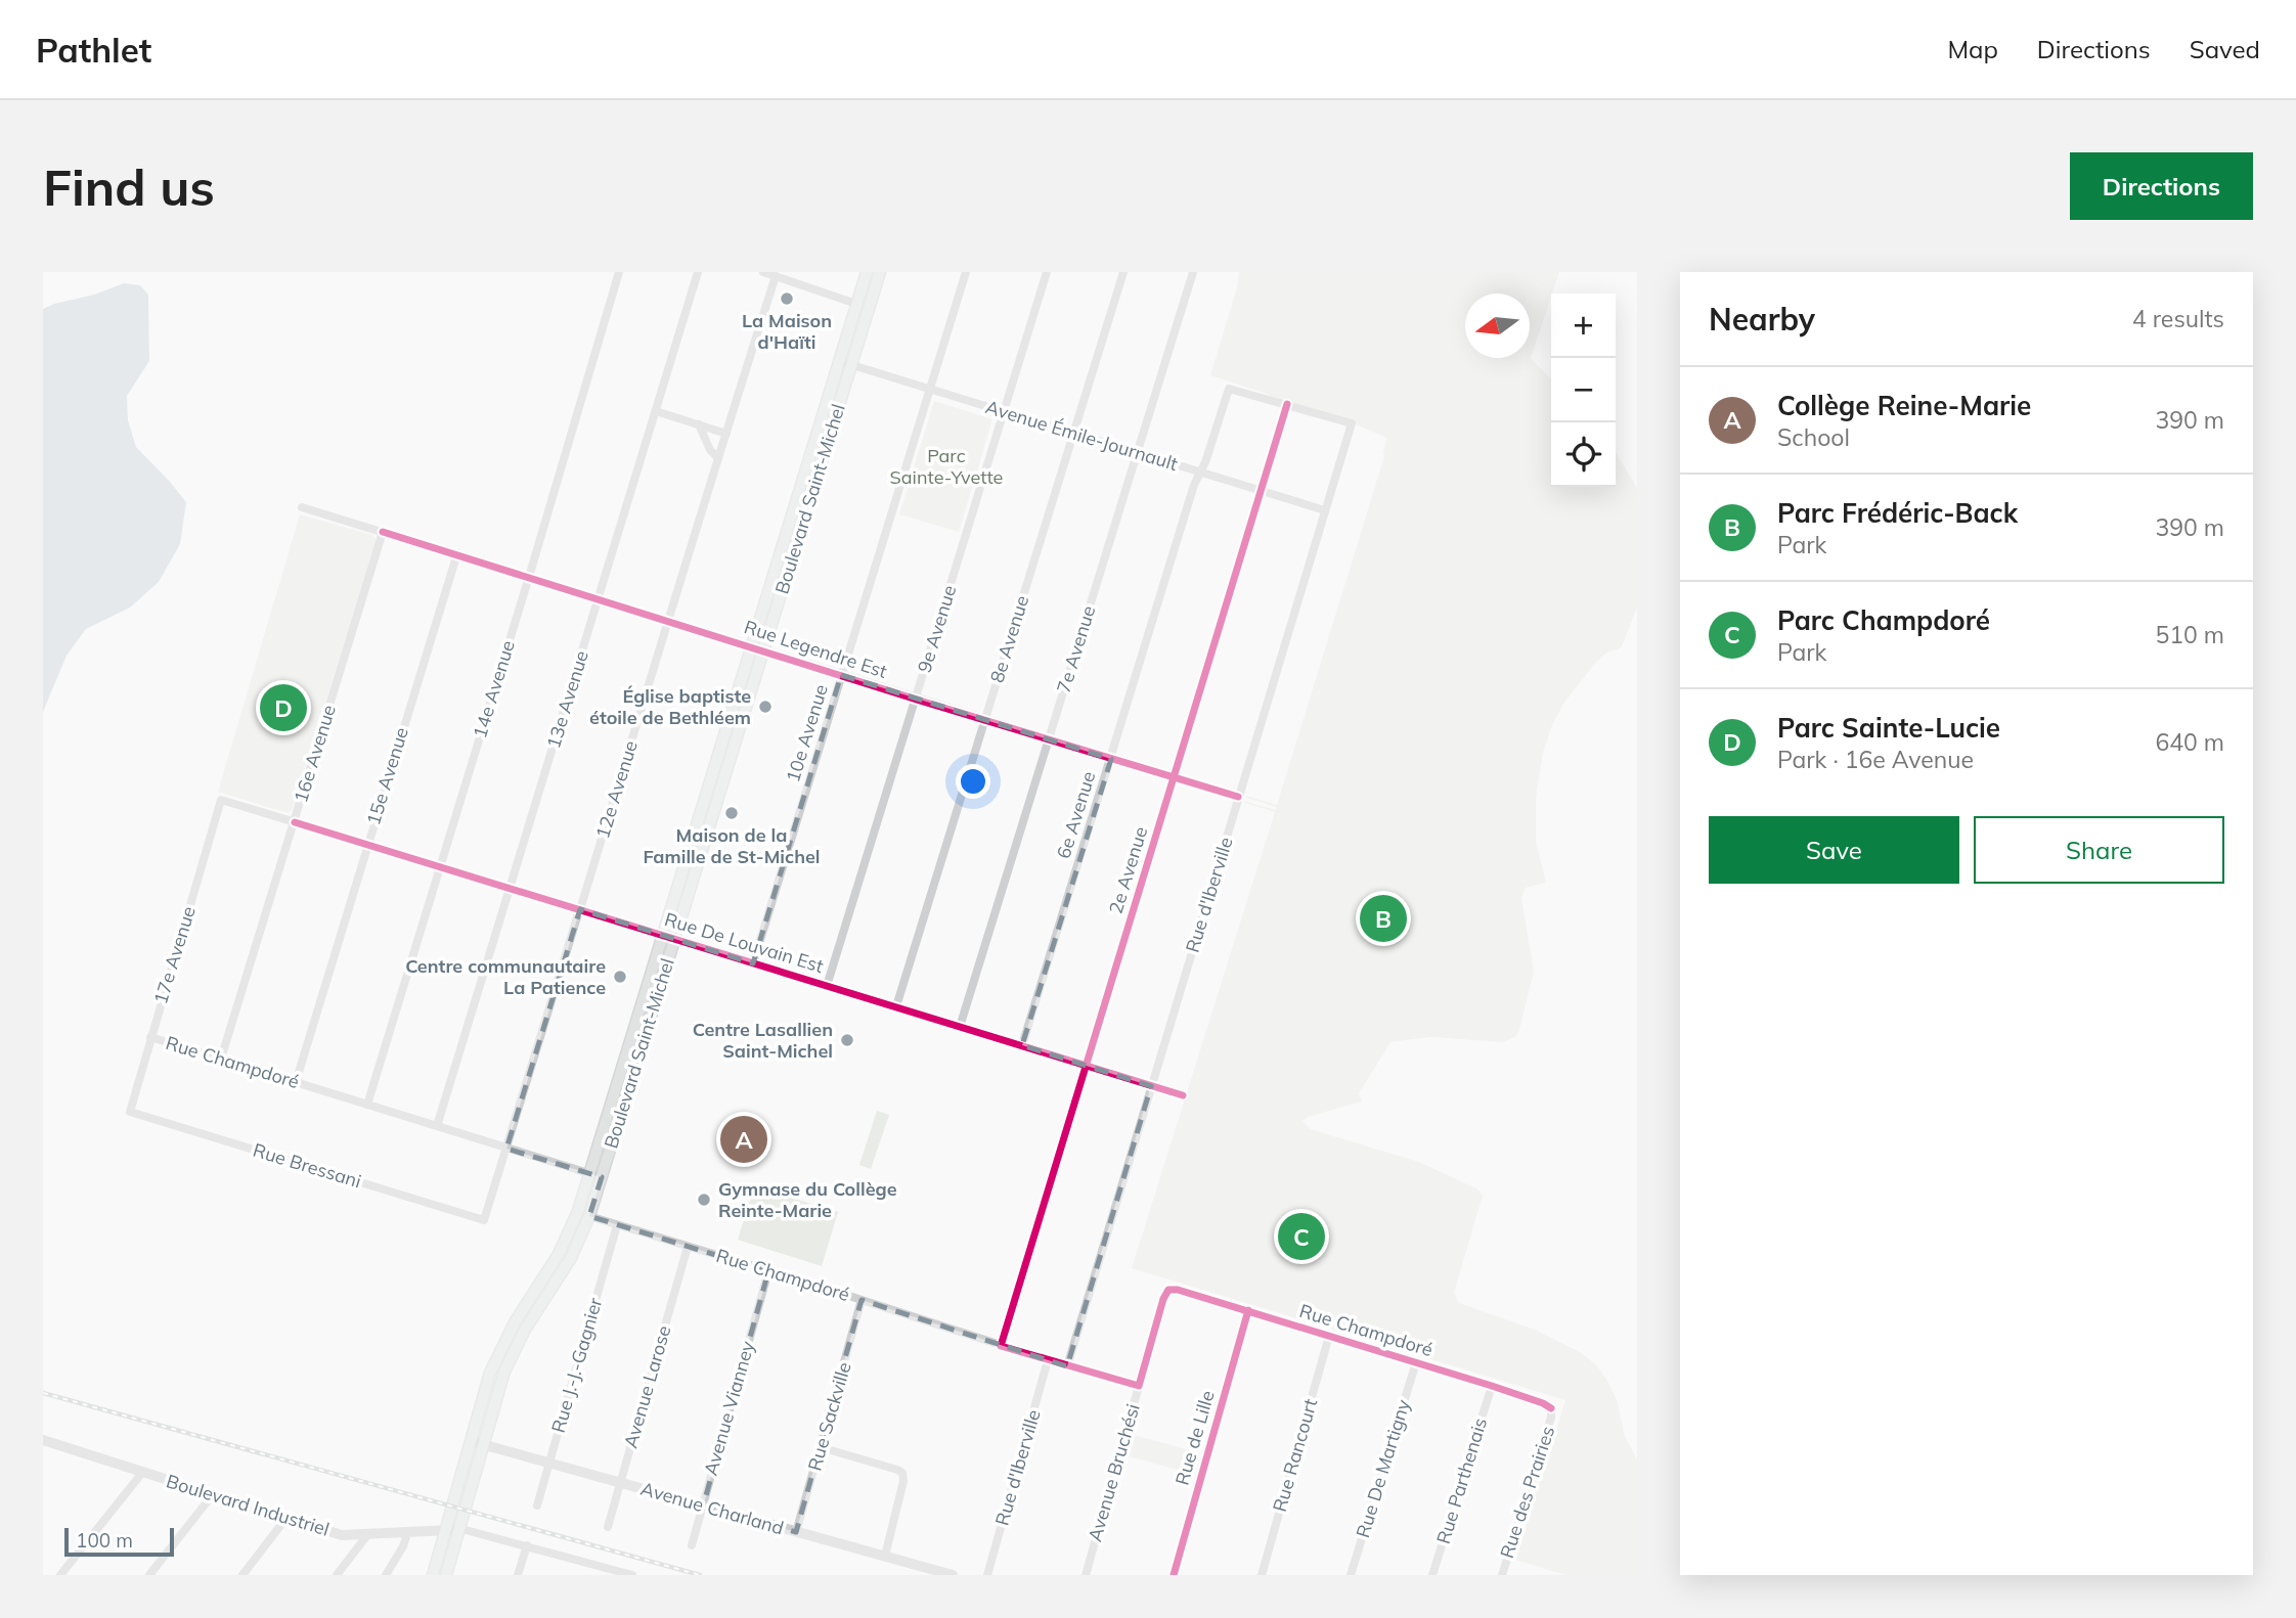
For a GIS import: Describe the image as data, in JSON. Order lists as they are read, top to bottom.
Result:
{
  "streets": {
    "main road": ["Boulevard Saint-Michel"],
    "street": [
      "Avenue Émile-Journault",
      "9e Avenue",
      "8e Avenue",
      "Rue Legendre Est",
      "7e Avenue",
      "14e Avenue",
      "13e Avenue",
      "10e Avenue",
      "16e Avenue",
      "15e Avenue",
      "12e Avenue",
      "6e Avenue",
      "2e Avenue",
      "Rue d'Iberville",
      "Rue De Louvain Est",
      "17e Avenue",
      "Rue Champdoré",
      "Rue Bressani",
      "Rue J.-J.-Gagnier",
      "Avenue Larose",
      "Avenue Vianney",
      "Rue Sackville",
      "Rue de Lille",
      "Rue Rancourt",
      "Rue De Martigny",
      "Avenue Bruchési",
      "Rue Parthenais",
      "Rue des Prairies",
      "Boulevard Industriel",
      "Avenue Charland"
    ]
  },
  "crossings": [
    ["Avenue Émile-Journault", "Boulevard Saint-Michel"],
    ["Avenue Émile-Journault", "9e Avenue"],
    ["Avenue Émile-Journault", "8e Avenue"],
    ["Avenue Émile-Journault", "7e Avenue"],
    ["Avenue Émile-Journault", "10e Avenue"],
    ["Avenue Émile-Journault", "6e Avenue"],
    ["Avenue Émile-Journault", "2e Avenue"],
    ["Avenue Émile-Journault", "Rue d'Iberville"],
    ["Boulevard Saint-Michel", "Rue Legendre Est"],
    ["Boulevard Saint-Michel", "Rue De Louvain Est"],
    ["Boulevard Saint-Michel", "Rue Champdoré"],
    ["Boulevard Saint-Michel", "Boulevard Industriel"],
    ["Boulevard Saint-Michel", "Avenue Charland"],
    ["9e Avenue", "Rue Legendre Est"],
    ["9e Avenue", "Rue De Louvain Est"],
    ["8e Avenue", "Rue Legendre Est"],
    ["8e Avenue", "Rue De Louvain Est"],
    ["Rue Legendre Est", "7e Avenue"],
    ["Rue Legendre Est", "14e Avenue"],
    ["Rue Legendre Est", "13e Avenue"],
    ["Rue Legendre Est", "10e Avenue"],
    ["Rue Legendre Est", "16e Avenue"],
    ["Rue Legendre Est", "15e Avenue"],
    ["Rue Legendre Est", "12e Avenue"],
    ["Rue Legendre Est", "6e Avenue"],
    ["Rue Legendre Est", "2e Avenue"],
    ["Rue Legendre Est", "Rue d'Iberville"],
    ["7e Avenue", "Rue De Louvain Est"],
    ["14e Avenue", "Rue De Louvain Est"],
    ["14e Avenue", "Rue Champdoré"],
    ["13e Avenue", "Rue De Louvain Est"],
    ["13e Avenue", "Rue Champdoré"],
    ["10e Avenue", "Rue De Louvain Est"],
    ["16e Avenue", "Rue De Louvain Est"],
    ["16e Avenue", "Rue Champdoré"],
    ["15e Avenue", "Rue De Louvain Est"],
    ["15e Avenue", "Rue Champdoré"],
    ["12e Avenue", "Rue De Louvain Est"],
    ["12e Avenue", "Rue Champdoré"],
    ["12e Avenue", "Rue Bressani"],
    ["6e Avenue", "2e Avenue"],
    ["6e Avenue", "Rue d'Iberville"],
    ["6e Avenue", "Rue De Louvain Est"],
    ["2e Avenue", "Rue d'Iberville"],
    ["2e Avenue", "Rue De Louvain Est"],
    ["2e Avenue", "Rue Champdoré"],
    ["Rue d'Iberville", "Rue De Louvain Est"],
    ["Rue d'Iberville", "Rue Champdoré"],
    ["Rue De Louvain Est", "17e Avenue"],
    ["17e Avenue", "Rue Champdoré"],
    ["17e Avenue", "Rue Bressani"],
    ["Rue Champdoré", "Rue J.-J.-Gagnier"],
    ["Rue Champdoré", "Avenue Larose"],
    ["Rue Champdoré", "Avenue Vianney"],
    ["Rue Champdoré", "Rue Sackville"],
    ["Rue Champdoré", "Rue de Lille"],
    ["Rue Champdoré", "Rue Rancourt"],
    ["Rue Champdoré", "Rue De Martigny"],
    ["Rue Champdoré", "Avenue Bruchési"],
    ["Rue Champdoré", "Rue Parthenais"],
    ["Rue Champdoré", "Rue des Prairies"],
    ["Rue J.-J.-Gagnier", "Avenue Charland"],
    ["Avenue Larose", "Avenue Charland"],
    ["Avenue Vianney", "Avenue Charland"],
    ["Rue Sackville", "Avenue Charland"]
  ],
  "parks": ["Parc Sainte-Yvette"],
  "places": [
    "La Maison d'Haïti",
    "Église baptiste étoile de Bethléem",
    "Maison de la Famille de St-Michel",
    "Centre communautaire La Patience",
    "Centre Lasallien Saint-Michel",
    "Gymnase du Collège Reinte-Marie"
  ],
  "scale_bar": "100 m",
  "north": "left",
  "page": {
    "header": "Pathlet",
    "nav": ["Map", "Directions", "Saved"],
    "buttons": [
      "Directions",
      ["Save", "Share"]
    ],
    "title": "Find us",
    "heading": ["Nearby", "4 results"],
    "map_buttons": ["+", "−"],
    "list": [
      {
        "mark": "A",
        "name": "Collège Reine-Marie",
        "note": "School",
        "value": "390 m"
      },
      {
        "mark": "B",
        "name": "Parc Frédéric-Back",
        "note": "Park",
        "value": "390 m"
      },
      {
        "mark": "C",
        "name": "Parc Champdoré",
        "note": "Park",
        "value": "510 m"
      },
      {
        "mark": "D",
        "name": "Parc Sainte-Lucie",
        "note": "Park · 16e Avenue",
        "value": "640 m"
      }
    ],
    "pins": [
      "D",
      "B",
      "A",
      "C"
    ],
    "scale": "100 m"
  }
}
